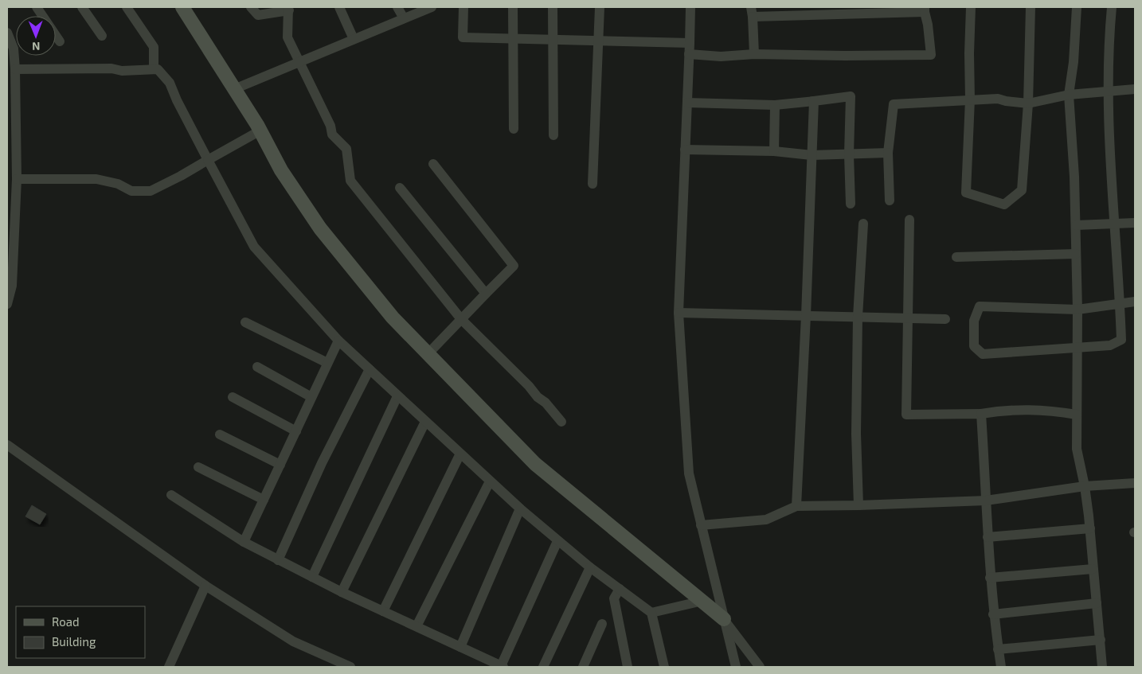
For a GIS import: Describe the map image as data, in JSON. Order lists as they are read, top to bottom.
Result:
{
  "legend": ["Road", "Building"],
  "north": "bottom"
}
